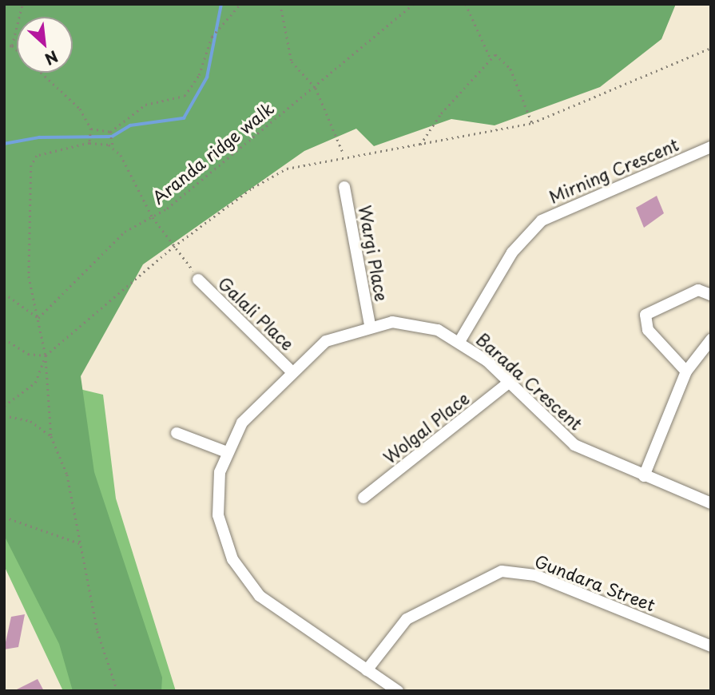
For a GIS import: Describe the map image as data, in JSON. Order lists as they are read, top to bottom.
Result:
{
  "streets": {
    "street": [
      "Mirning Crescent",
      "Wargi Place",
      "Galali Place",
      "Barada Crescent",
      "Wolgal Place",
      "Gundara Street"
    ],
    "path": ["Aranda ridge walk"]
  },
  "crossings": [
    ["Mirning Crescent", "Barada Crescent"],
    ["Wargi Place", "Barada Crescent"],
    ["Galali Place", "Barada Crescent"],
    ["Barada Crescent", "Wolgal Place"],
    ["Barada Crescent", "Gundara Street"]
  ],
  "north": "bottom right"
}
